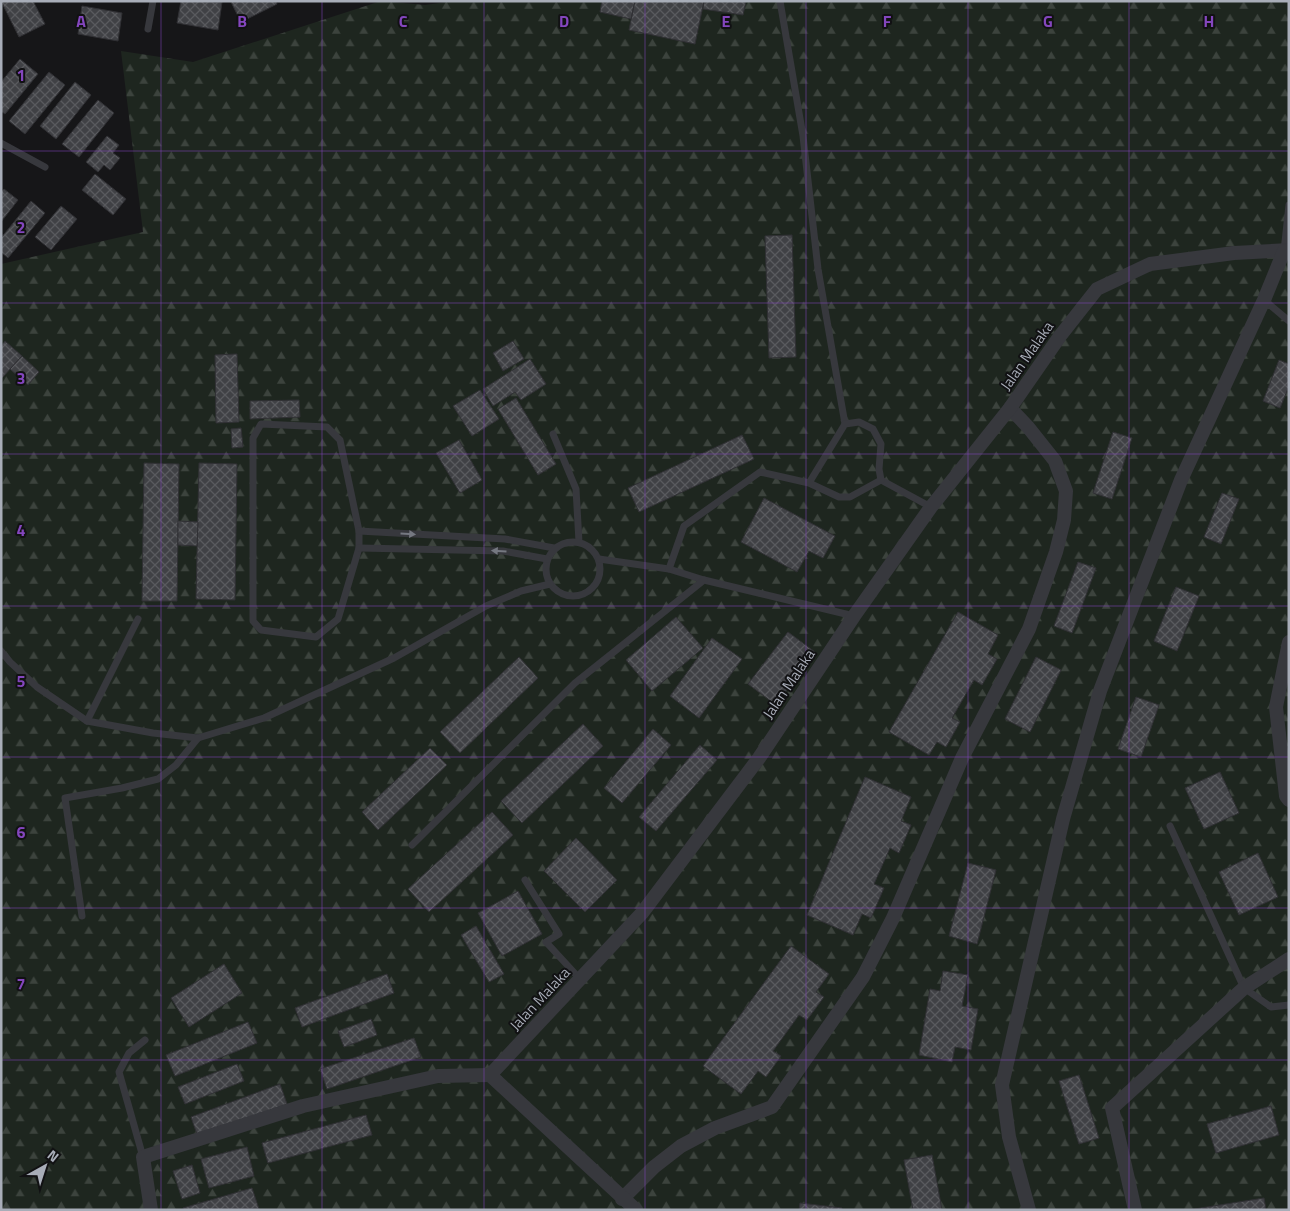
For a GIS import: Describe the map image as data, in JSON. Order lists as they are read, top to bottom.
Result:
{
  "streets": {
    "street": ["Jalan Malaka"]
  },
  "north": "top right",
  "grid": {
    "columns": [
      "A",
      "B",
      "C",
      "D",
      "E",
      "F",
      "G",
      "H"
    ],
    "rows": [
      "1",
      "2",
      "3",
      "4",
      "5",
      "6",
      "7"
    ]
  }
}
